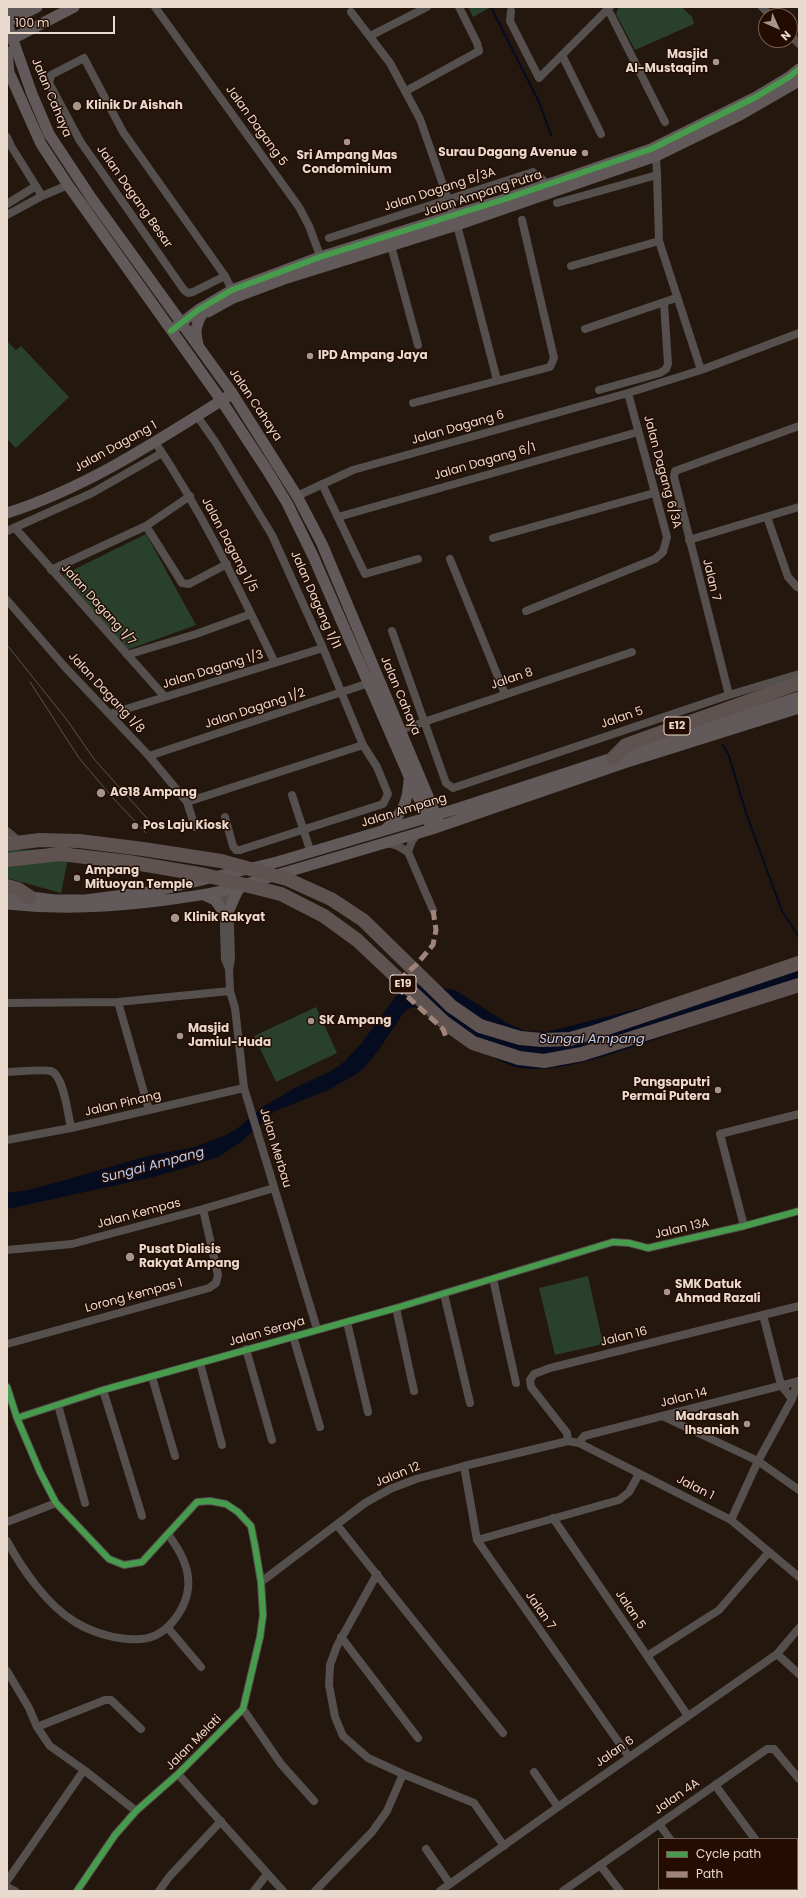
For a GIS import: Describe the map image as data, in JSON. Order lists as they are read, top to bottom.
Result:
{
  "streets": {
    "highway": ["E12", "E19"],
    "main road": [
      "Jalan Cahaya",
      "Jalan Ampang Putra",
      "Jalan Dagang 1",
      "Jalan Ampang"
    ],
    "street": [
      "Jalan Dagang 5",
      "Jalan Dagang B/3A",
      "Jalan Dagang Besar",
      "Jalan Dagang 6",
      "Jalan Dagang 6/1",
      "Jalan Dagang 6/3A",
      "Jalan Dagang 1/5",
      "Jalan 7",
      "Jalan Dagang 1/11",
      "Jalan Dagang 1/7",
      "Jalan Dagang 1/3",
      "Jalan 8",
      "Jalan Dagang 1/8",
      "Jalan Dagang 1/2",
      "Jalan 5",
      "Jalan Pinang",
      "Jalan Merbau",
      "Jalan Kempas",
      "Jalan 13A",
      "Lorong Kempas 1",
      "Jalan Seraya",
      "Jalan 16",
      "Jalan 14",
      "Jalan 12",
      "Jalan 1",
      "Jalan Melati",
      "Jalan 6",
      "Jalan 4A"
    ]
  },
  "crossings": [
    ["Jalan Cahaya", "Jalan Ampang Putra"],
    ["Jalan Cahaya", "Jalan Dagang 6"],
    ["Jalan Cahaya", "Jalan Dagang 1"],
    ["Jalan Cahaya", "Jalan 8"],
    ["Jalan Cahaya", "Jalan Dagang 1/2"],
    ["Jalan Cahaya", "Jalan Ampang"],
    ["Jalan Dagang 5", "Jalan Ampang Putra"],
    ["Jalan Dagang B/3A", "Jalan Ampang Putra"],
    ["Jalan Dagang 6", "Jalan Dagang 6/3A"],
    ["Jalan Dagang 1", "Jalan Dagang 1/5"],
    ["Jalan Dagang 1", "Jalan Dagang 1/11"],
    ["Jalan Dagang 6/1", "Jalan Dagang 6/3A"],
    ["Jalan Dagang 1/5", "Jalan Dagang 1/3"],
    ["Jalan 7", "Jalan 5"],
    ["Jalan 7", "Jalan 12"],
    ["Jalan 7", "Jalan 6"],
    ["Jalan Dagang 1/11", "Jalan Dagang 1/3"],
    ["Jalan Dagang 1/11", "Jalan Dagang 1/2"],
    ["Jalan Dagang 1/7", "Jalan Dagang 1/3"],
    ["Jalan Dagang 1/3", "Jalan Dagang 1/8"],
    ["Jalan 8", "Jalan 5"],
    ["Jalan Dagang 1/8", "Jalan Dagang 1/2"],
    ["Jalan 5", "Jalan 6"],
    ["E12", "Jalan Ampang"],
    ["Jalan Ampang", "Jalan Merbau"],
    ["Jalan Pinang", "Jalan Merbau"],
    ["Jalan Merbau", "Jalan Kempas"],
    ["Jalan Merbau", "Jalan Seraya"],
    ["Jalan Kempas", "Lorong Kempas 1"],
    ["Jalan 13A", "Jalan Seraya"],
    ["Jalan 16", "Jalan 12"],
    ["Jalan 16", "Jalan 1"],
    ["Jalan 14", "Jalan 1"],
    ["Jalan 12", "Jalan 1"]
  ],
  "water": ["Sungai Ampang"],
  "places": [
    "Masjid Al-Mustaqim",
    "Klinik Dr Aishah",
    "Sri Ampang Mas Condominium",
    "Surau Dagang Avenue",
    "IPD Ampang Jaya",
    "AG18 Ampang",
    "Pos Laju Kiosk",
    "Ampang Mituoyan Temple",
    "Klinik Rakyat",
    "SK Ampang",
    "Masjid Jamiul-Huda",
    "Pangsaputri Permai Putera",
    "Pusat Dialisis Rakyat Ampang",
    "SMK Datuk Ahmad Razali",
    "Madrasah Ihsaniah"
  ],
  "legend": ["Cycle path", "Path"],
  "scale_bar": "100 m",
  "north": "bottom right"
}
